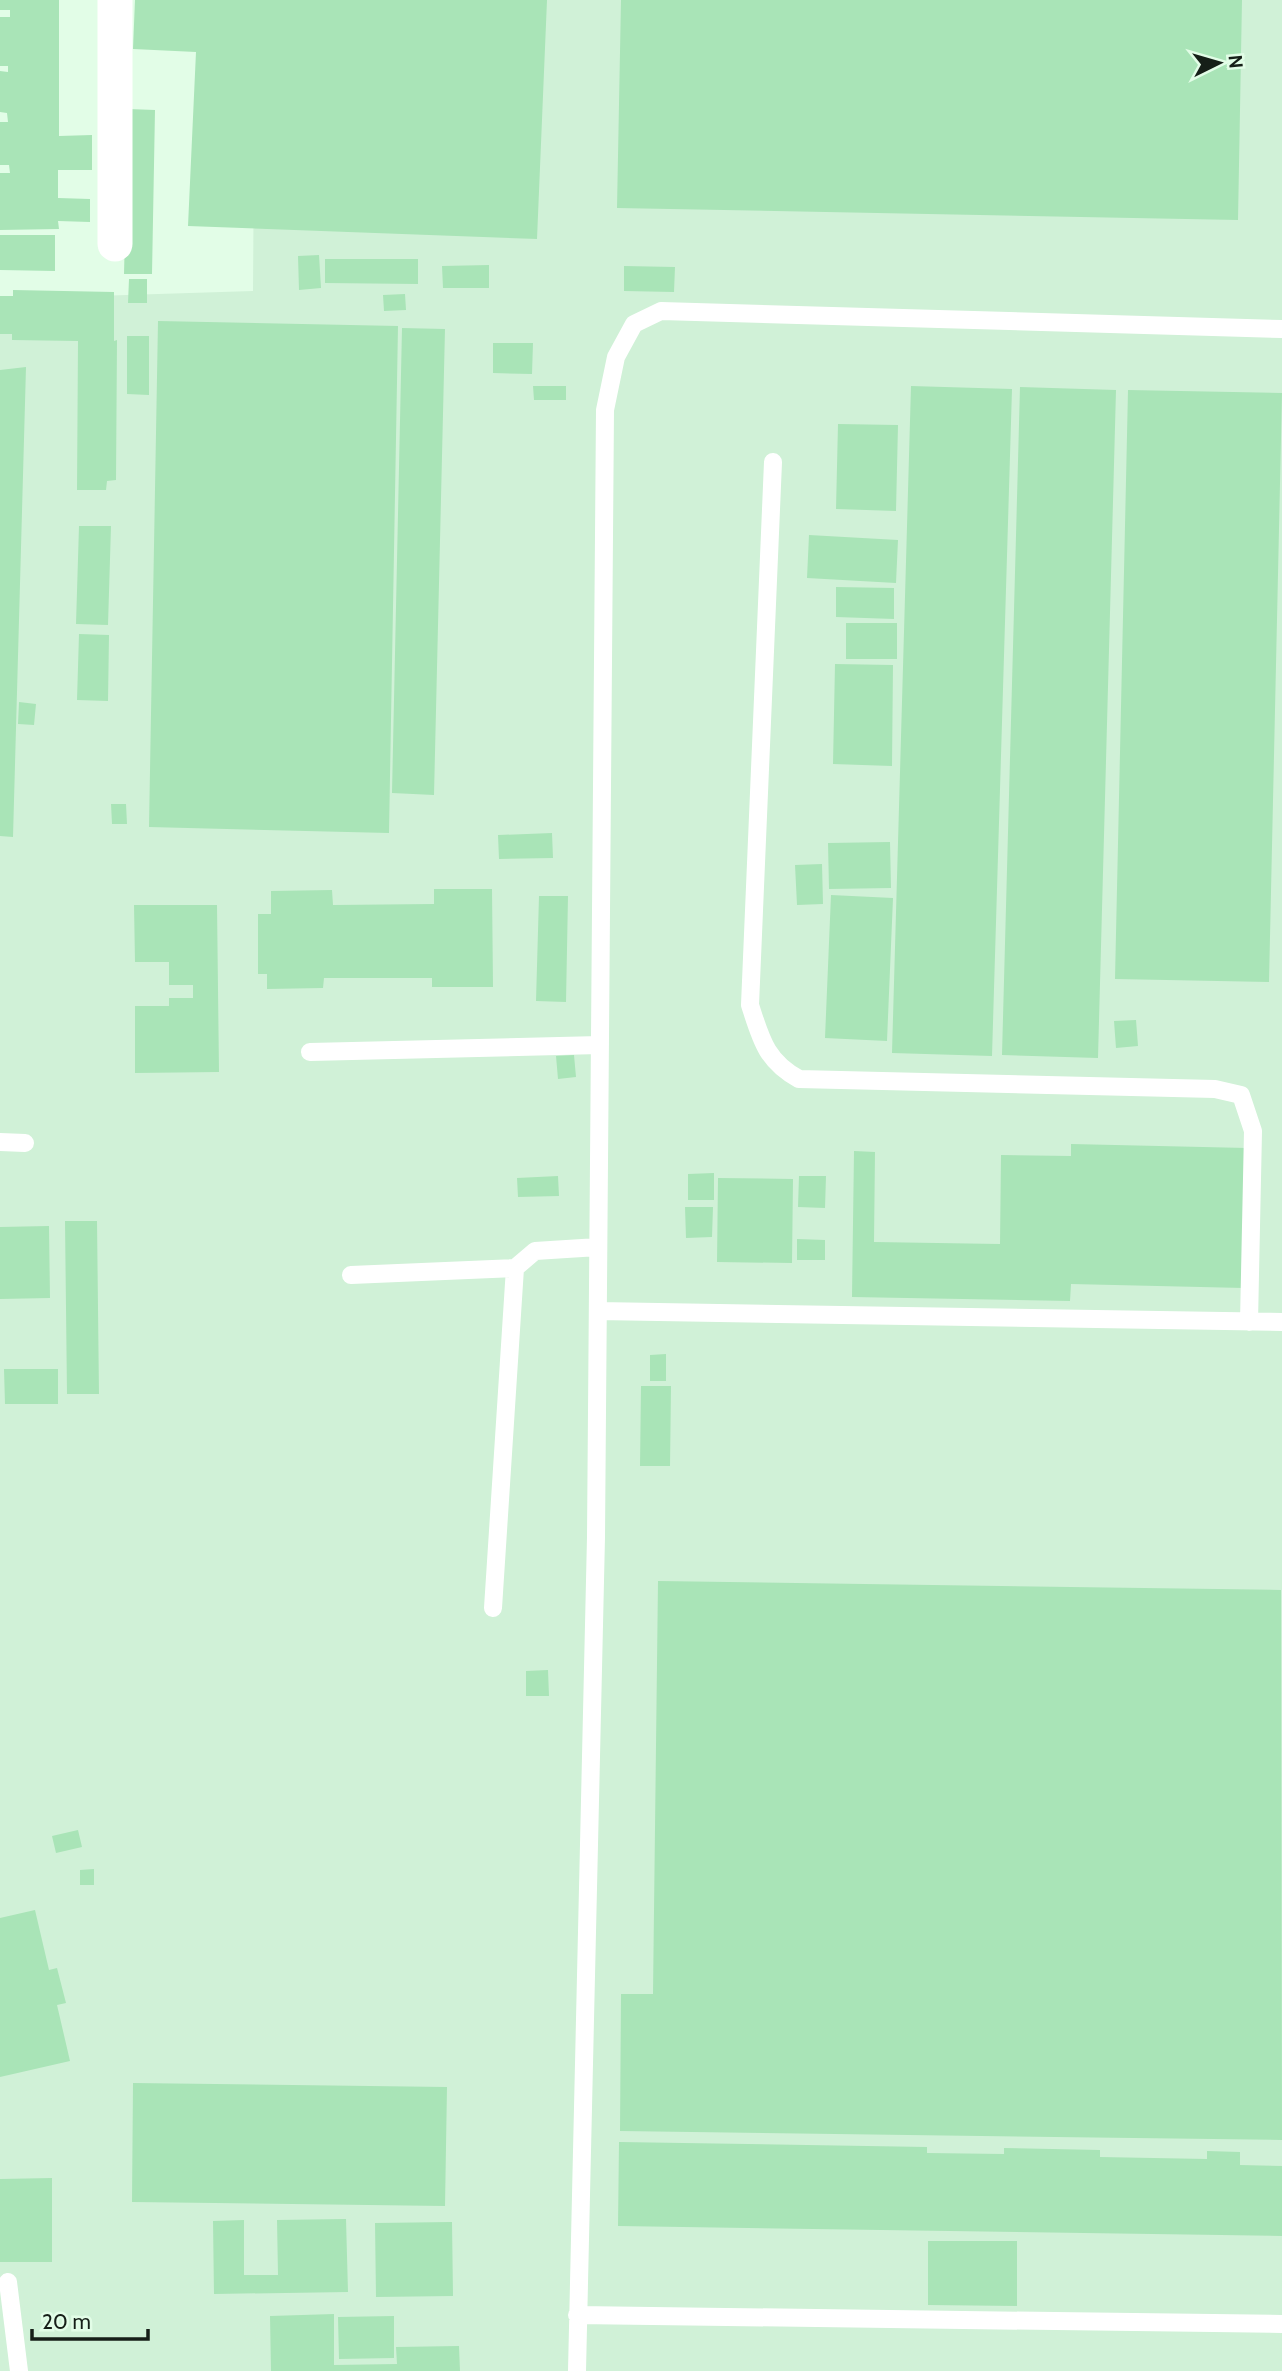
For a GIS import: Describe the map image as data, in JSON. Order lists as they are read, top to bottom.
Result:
{
  "scale_bar": "20 m",
  "north": "right"
}
